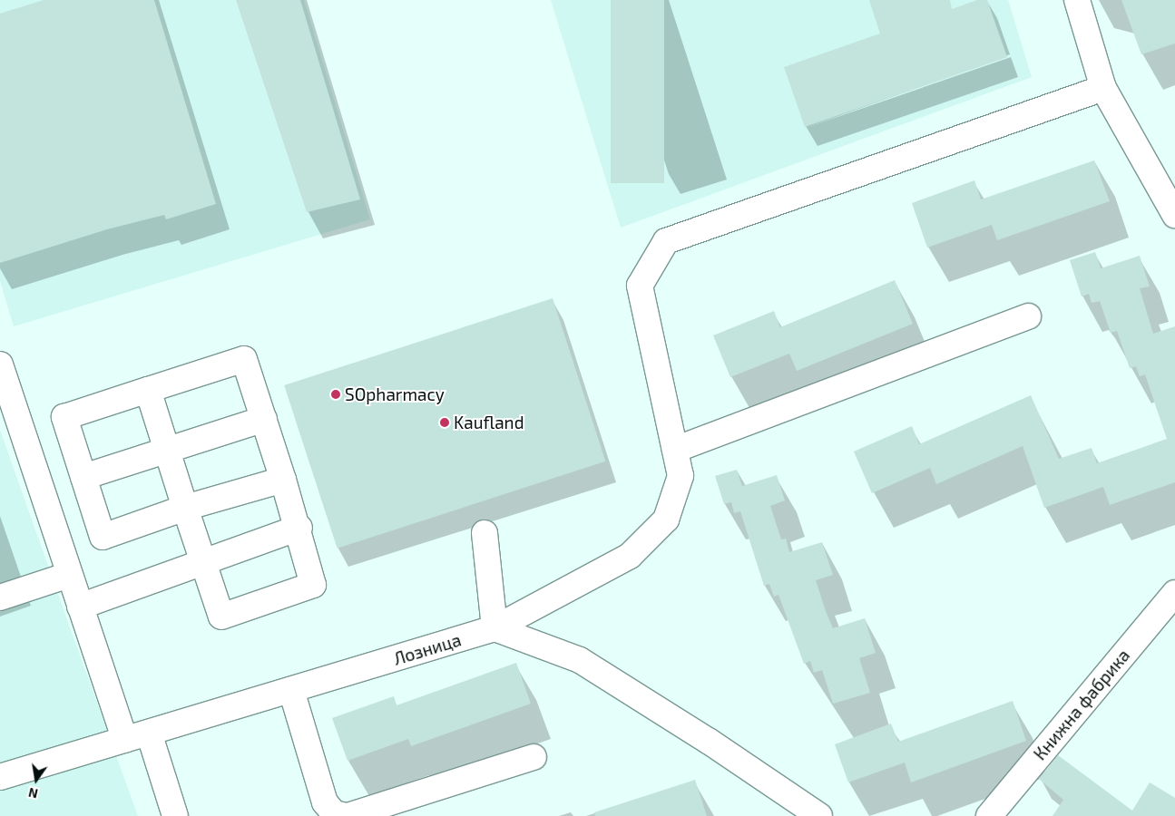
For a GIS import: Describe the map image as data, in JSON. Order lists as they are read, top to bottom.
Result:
{
  "streets": {
    "street": ["Лозница", "Книжна фабрика"]
  },
  "places": ["SOpharmacy", "Kaufland"],
  "north": "bottom"
}
